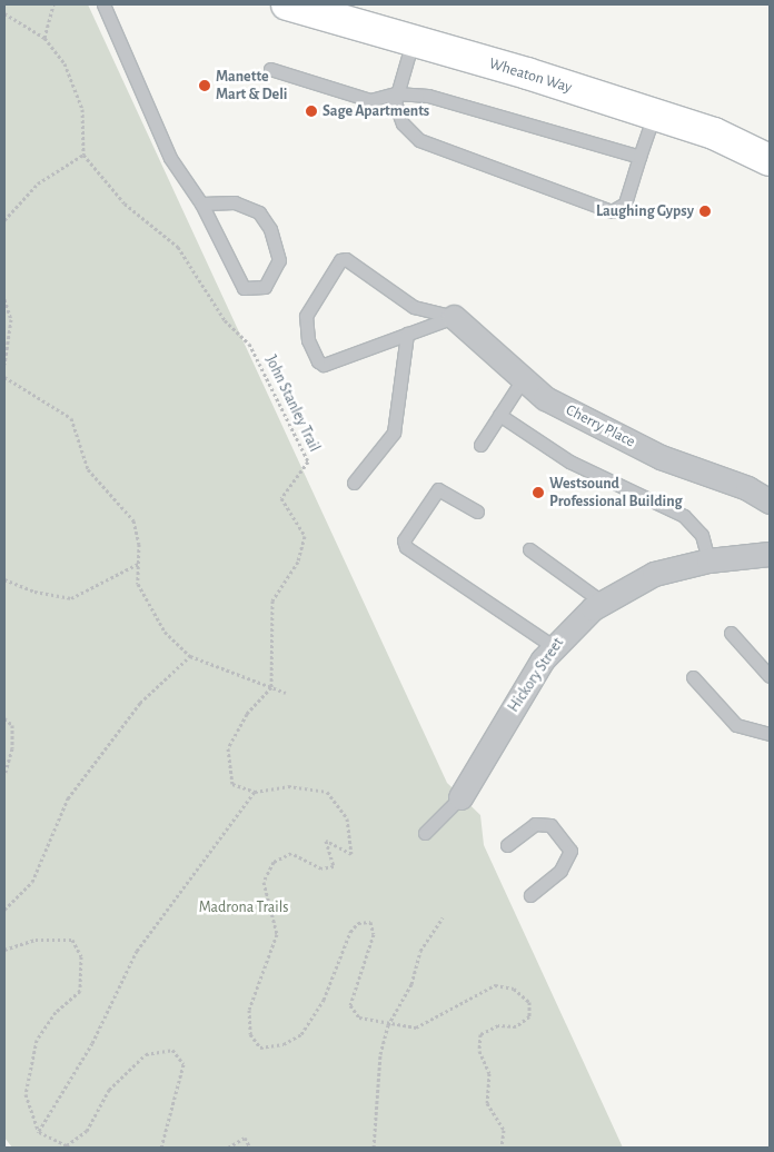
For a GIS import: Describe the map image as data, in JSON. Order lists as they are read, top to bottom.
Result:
{
  "streets": {
    "main road": ["Wheaton Way"],
    "street": ["Cherry Place", "Hickory Street"],
    "path": ["John Stanley Trail"]
  },
  "parks": ["Madrona Trails"],
  "places": [
    "Manette Mart & Deli",
    "Sage Apartments",
    "Laughing Gypsy",
    "Westsound Professional Building"
  ]
}
